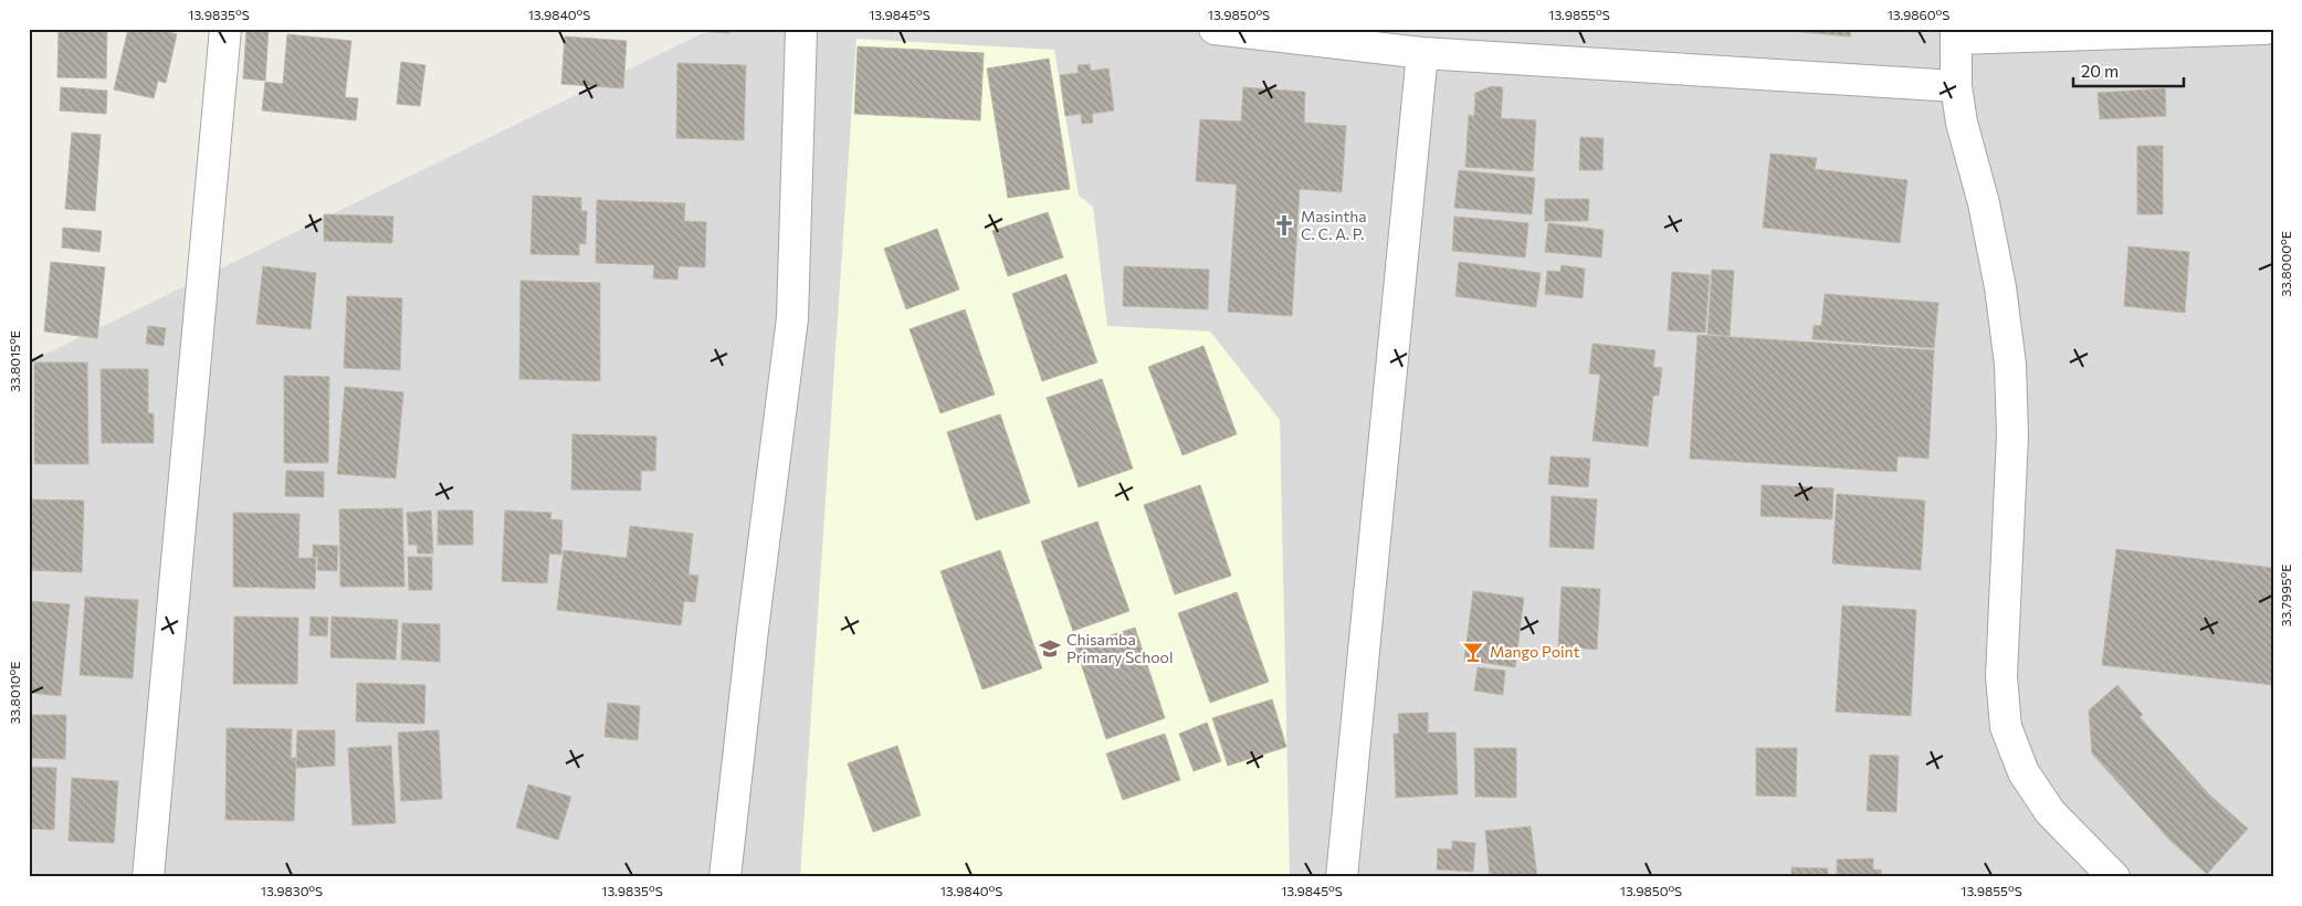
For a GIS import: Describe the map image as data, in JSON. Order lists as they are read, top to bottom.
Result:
{
  "places": {
    "church": ["Masintha C. C. A. P."],
    "school or university": ["Chisamba Primary School"],
    "bar": ["Mango Point"]
  },
  "scale_bar": "20 m",
  "coordinates": [
    "13.9835°S",
    "13.9840°S",
    "13.9845°S",
    "13.9850°S",
    "13.9855°S",
    "13.9860°S",
    "33.8000°E",
    "33.8015°E",
    "33.7995°E",
    "33.8010°E",
    "13.9830°S"
  ]
}
